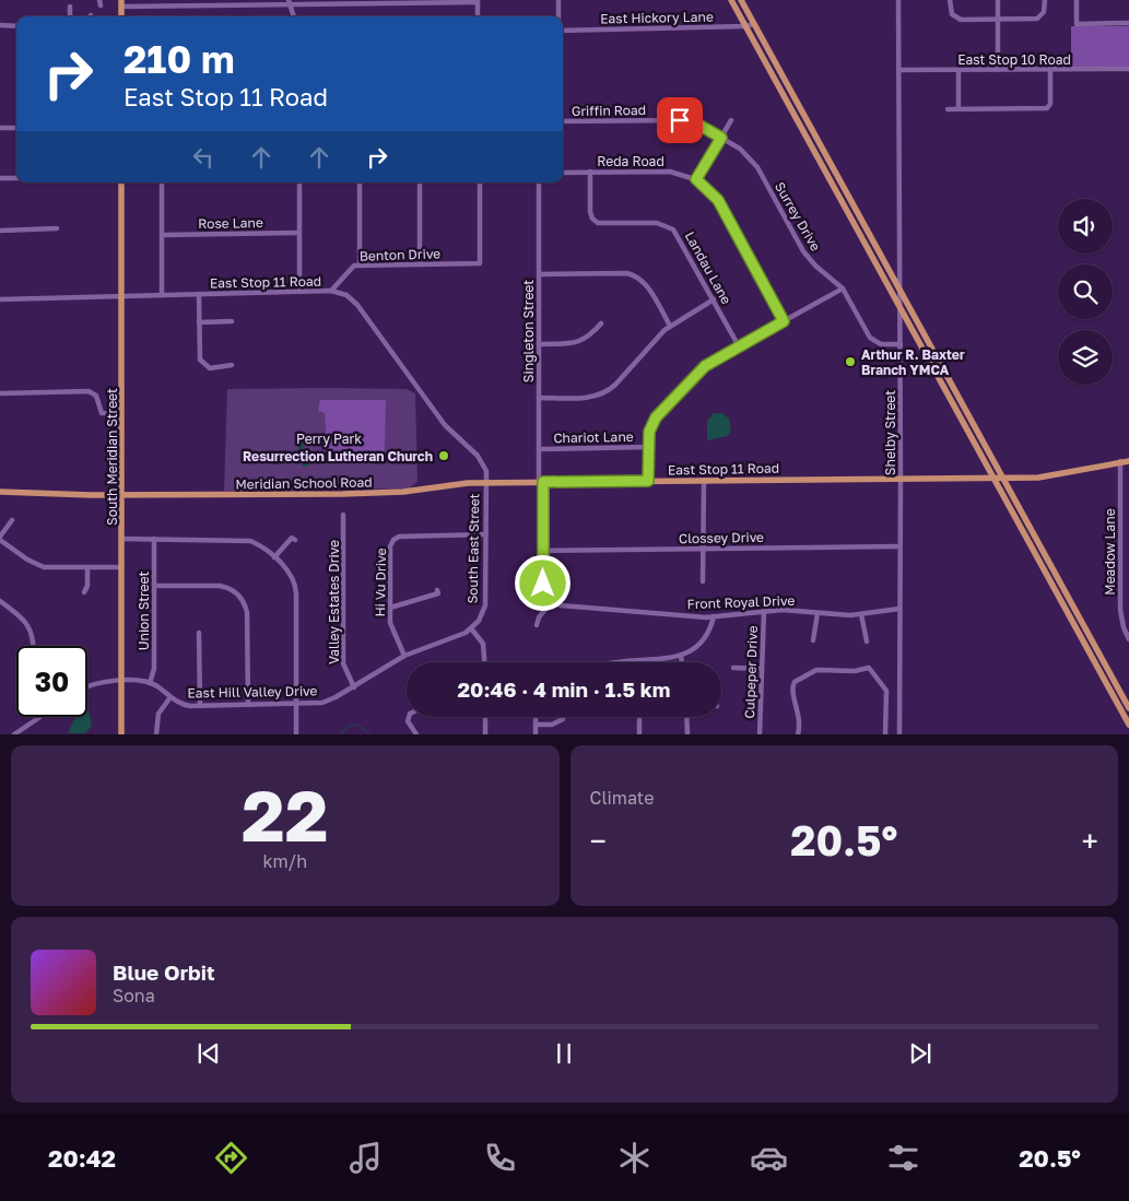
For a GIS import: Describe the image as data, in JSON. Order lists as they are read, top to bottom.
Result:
{
  "streets": {
    "main road": ["East Stop 11 Road", "South Meridian Street", "Meridian School Road"],
    "street": [
      "East Hickory Lane",
      "East Stop 10 Road",
      "Griffin Road",
      "Reda Road",
      "Surrey Drive",
      "Rose Lane",
      "Benton Drive",
      "Landau Lane",
      "Singleton Street",
      "Shelby Street",
      "Chariot Lane",
      "Clossey Drive",
      "South East Street",
      "Meadow Lane",
      "Hi Vu Drive",
      "Valley Estates Drive",
      "Front Royal Drive",
      "Union Street",
      "Culpeper Drive",
      "East Hill Valley Drive"
    ]
  },
  "crossings": [
    ["East Stop 10 Road", "Shelby Street"],
    ["Griffin Road", "Surrey Drive"],
    ["Reda Road", "Landau Lane"],
    ["Surrey Drive", "Shelby Street"],
    ["Benton Drive", "East Stop 11 Road"],
    ["East Stop 11 Road", "Singleton Street"],
    ["East Stop 11 Road", "Shelby Street"],
    ["East Stop 11 Road", "South Meridian Street"],
    ["East Stop 11 Road", "Meridian School Road"],
    ["East Stop 11 Road", "South East Street"],
    ["East Stop 11 Road", "Meadow Lane"],
    ["Singleton Street", "Chariot Lane"],
    ["Singleton Street", "Clossey Drive"],
    ["Singleton Street", "Front Royal Drive"],
    ["Shelby Street", "Clossey Drive"],
    ["Shelby Street", "Front Royal Drive"],
    ["South Meridian Street", "Meridian School Road"],
    ["Meridian School Road", "South East Street"],
    ["South East Street", "Hi Vu Drive"],
    ["South East Street", "East Hill Valley Drive"],
    ["Hi Vu Drive", "East Hill Valley Drive"],
    ["Valley Estates Drive", "East Hill Valley Drive"],
    ["Front Royal Drive", "Culpeper Drive"],
    ["Union Street", "East Hill Valley Drive"]
  ],
  "parks": ["Perry Park"],
  "places": ["Arthur R. Baxter Branch YMCA", "Resurrection Lutheran Church"],
  "page": {
    "turn": ["210 m", "East Stop 11 Road"],
    "limit": "30",
    "trip": "20:46 · 4 min · 1.5 km",
    "tile": [
      ["22", "km/h"],
      "Climate"
    ],
    "heat": ["−", "20.5°", "+"],
    "song": ["Blue Orbit", "Sona"],
    "tabs": ["20:42", "20.5°"]
  }
}
